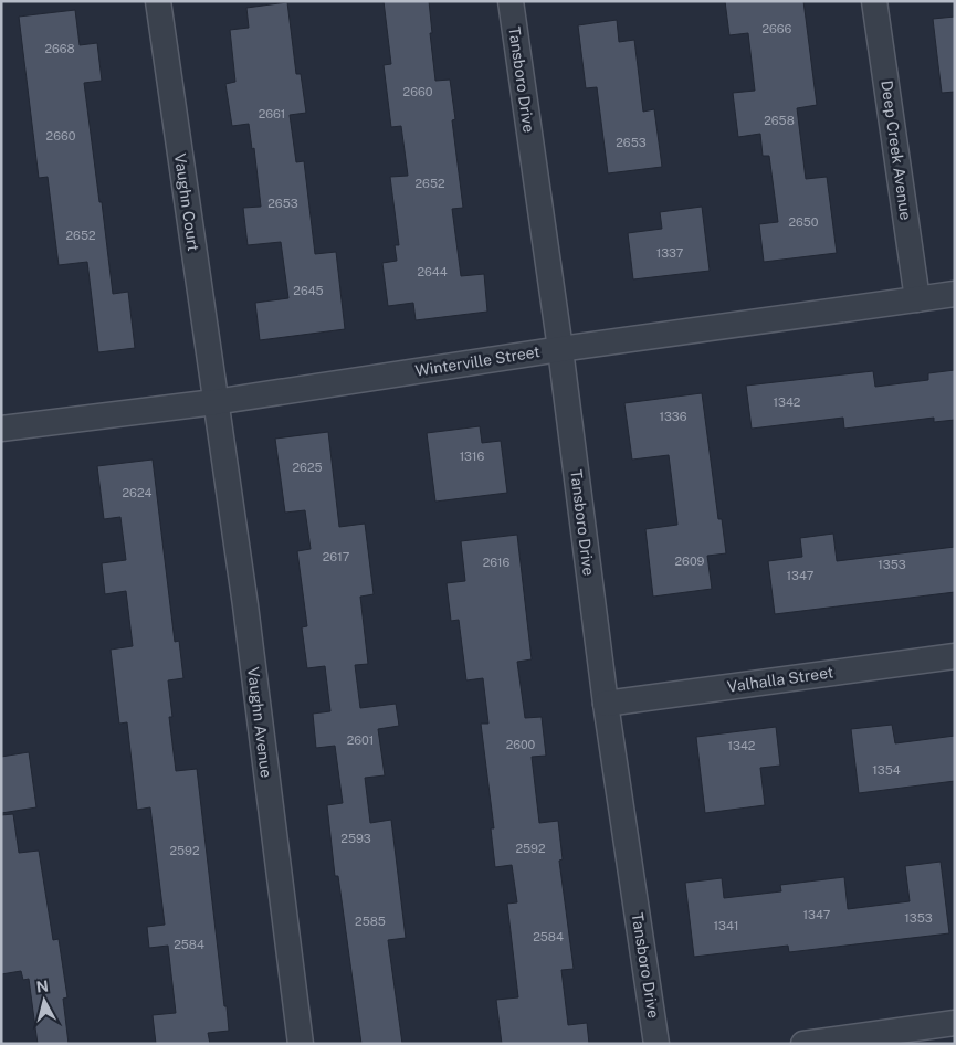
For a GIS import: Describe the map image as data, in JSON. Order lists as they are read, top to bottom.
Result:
{
  "streets": {
    "street": [
      "Tansboro Drive",
      "Deep Creek Avenue",
      "Vaughn Court",
      "Winterville Street",
      "Valhalla Street",
      "Vaughn Avenue"
    ]
  },
  "crossings": [
    ["Tansboro Drive", "Winterville Street"],
    ["Tansboro Drive", "Valhalla Street"],
    ["Deep Creek Avenue", "Winterville Street"],
    ["Vaughn Court", "Winterville Street"],
    ["Vaughn Court", "Vaughn Avenue"],
    ["Winterville Street", "Vaughn Avenue"]
  ],
  "house_numbers": [
    "2666",
    "2668",
    "2660",
    "2661",
    "2658",
    "2660",
    "2653",
    "2652",
    "2653",
    "2650",
    "2652",
    "1337",
    "2644",
    "2645",
    "1342",
    "1336",
    "1316",
    "2625",
    "2624",
    "2617",
    "2609",
    "2616",
    "1353",
    "1347",
    "2601",
    "2600",
    "1342",
    "1354",
    "2593",
    "2592",
    "2592",
    "1347",
    "1353",
    "2585",
    "1341",
    "2584",
    "2584"
  ],
  "north": "top"
}
